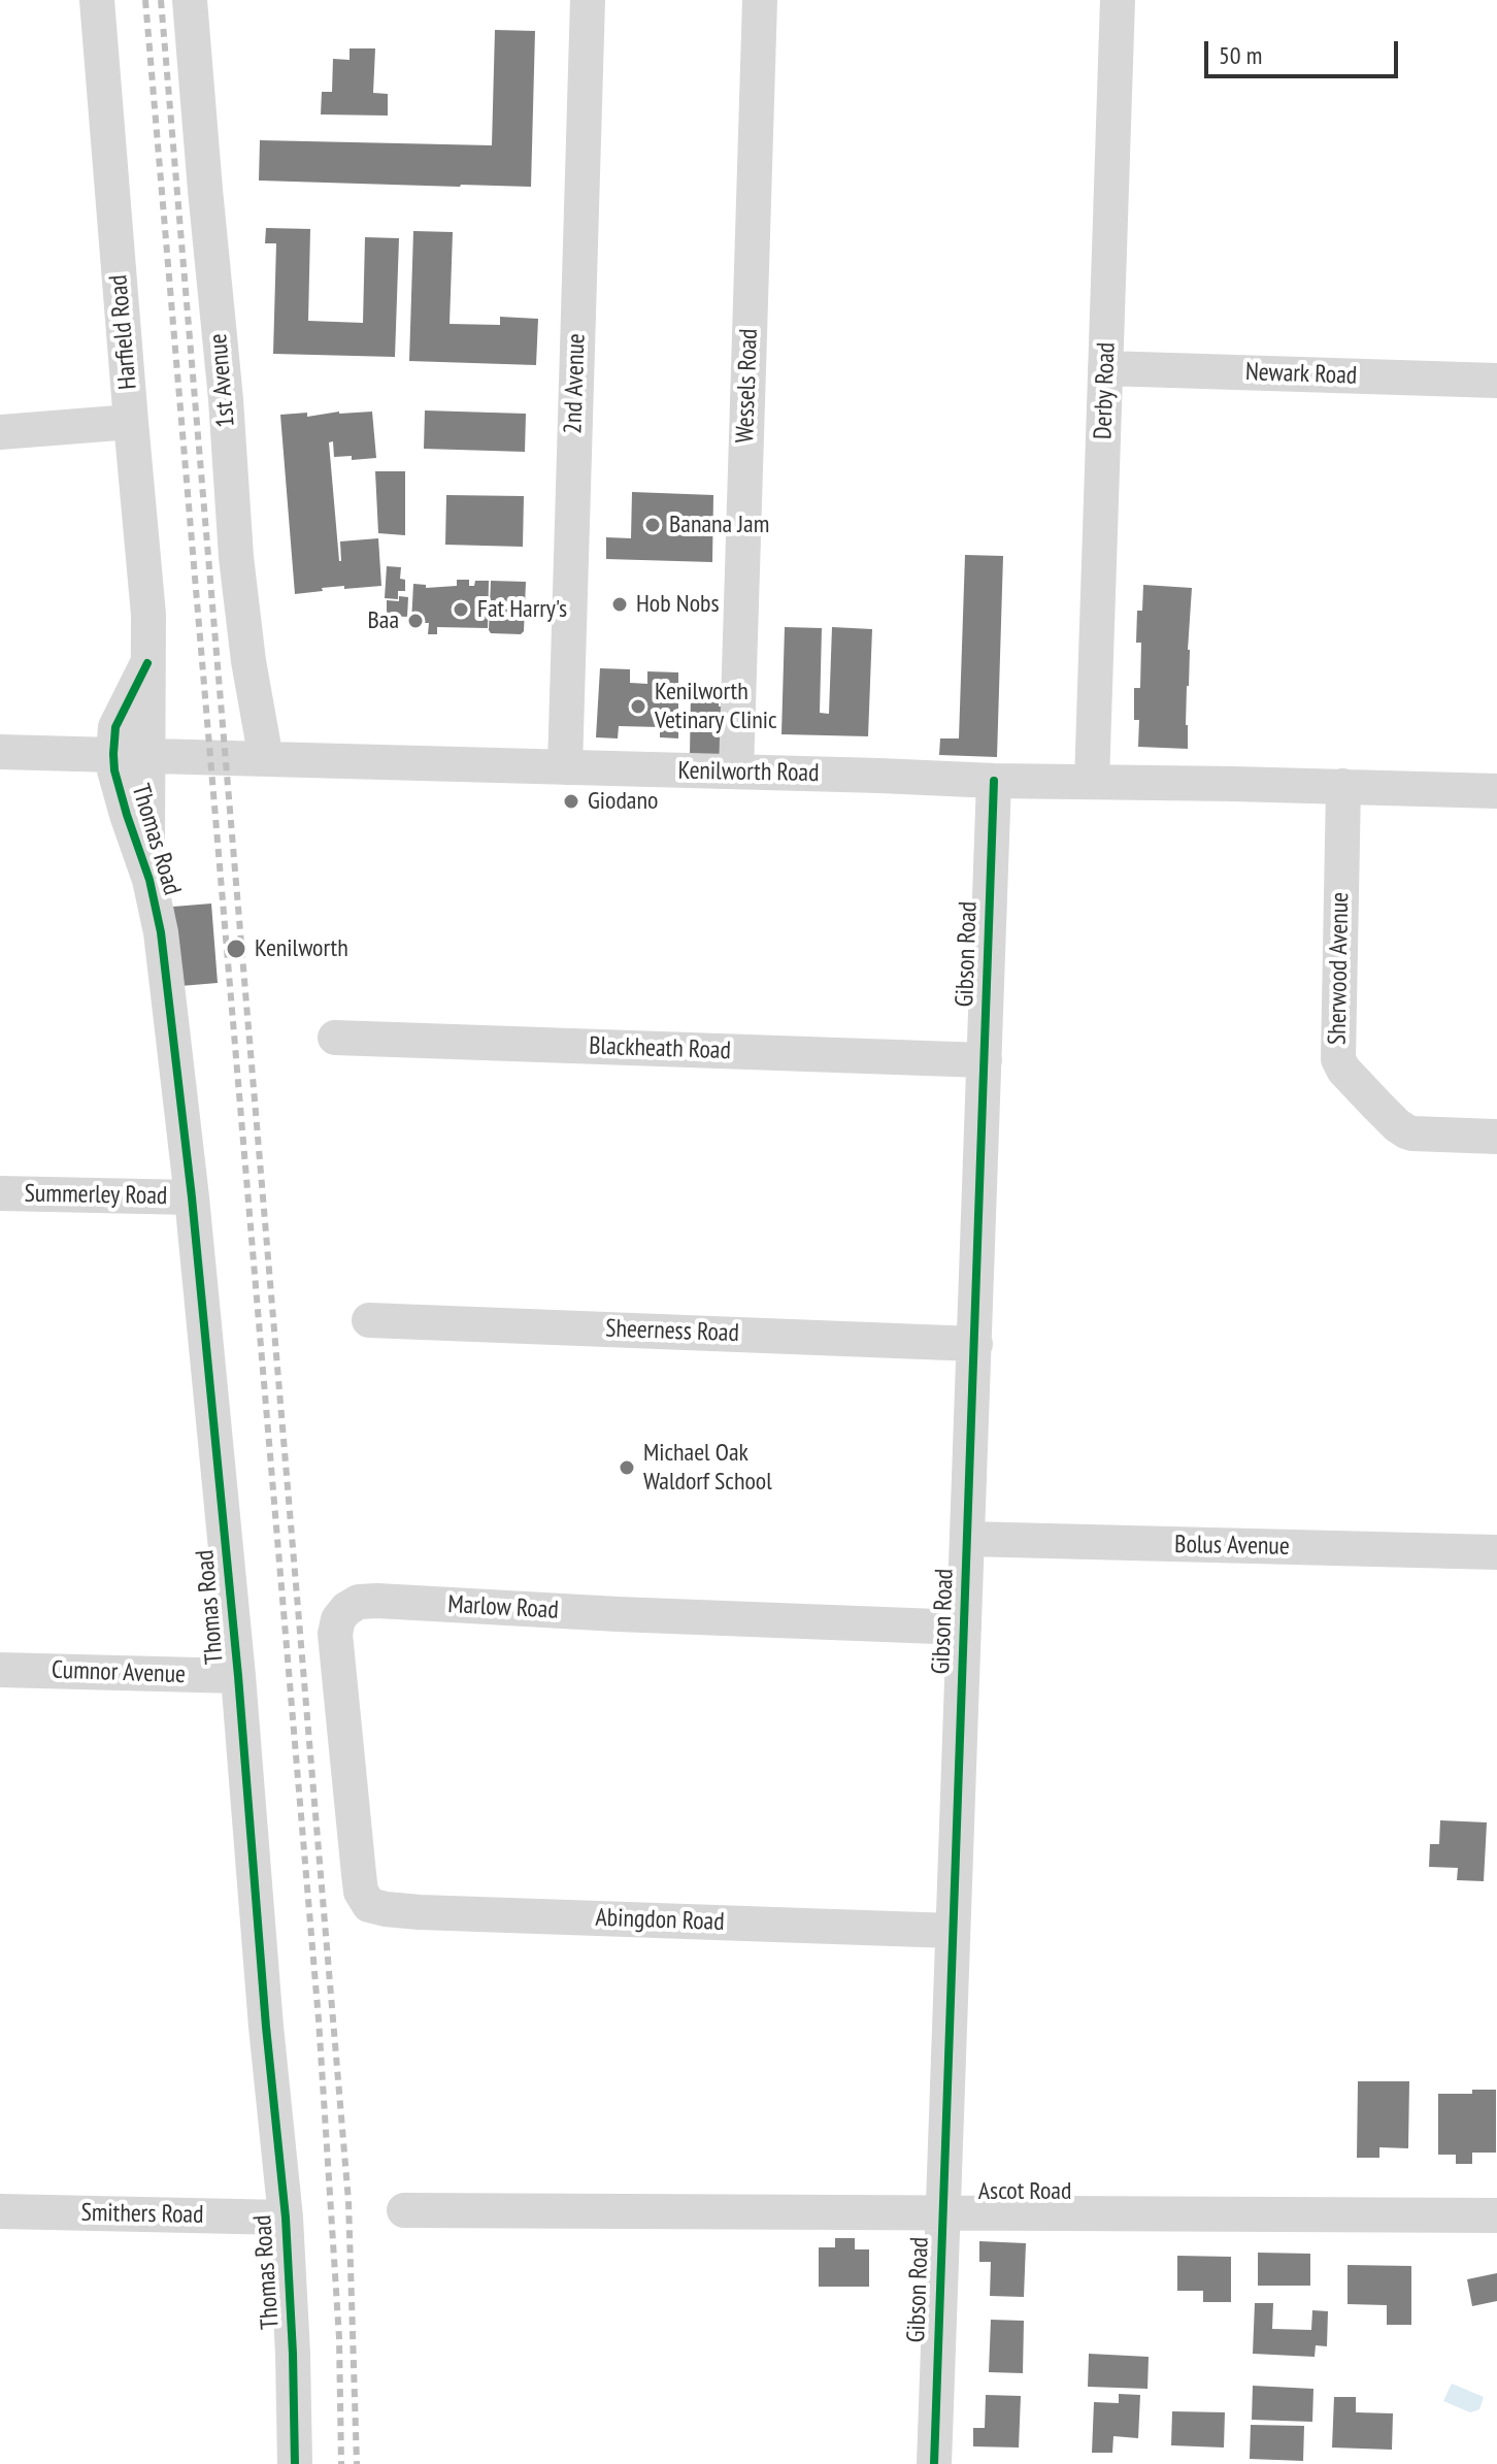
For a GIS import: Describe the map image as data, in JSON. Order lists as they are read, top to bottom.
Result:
{
  "streets": {
    "street": [
      "Harfield Road",
      "Newark Road",
      "1st Avenue",
      "2nd Avenue",
      "Wessels Road",
      "Derby Road",
      "Kenilworth Road",
      "Thomas Road",
      "Gibson Road",
      "Sherwood Avenue",
      "Blackheath Road",
      "Summerley Road",
      "Sheerness Road",
      "Bolus Avenue",
      "Marlow Road",
      "Cumnor Avenue",
      "Abingdon Road",
      "Ascot Road",
      "Smithers Road"
    ]
  },
  "crossings": [
    ["Harfield Road", "Kenilworth Road"],
    ["Harfield Road", "Thomas Road"],
    ["Newark Road", "Derby Road"],
    ["1st Avenue", "Kenilworth Road"],
    ["2nd Avenue", "Kenilworth Road"],
    ["Wessels Road", "Kenilworth Road"],
    ["Derby Road", "Kenilworth Road"],
    ["Kenilworth Road", "Thomas Road"],
    ["Kenilworth Road", "Gibson Road"],
    ["Kenilworth Road", "Sherwood Avenue"],
    ["Thomas Road", "Summerley Road"],
    ["Thomas Road", "Cumnor Avenue"],
    ["Thomas Road", "Smithers Road"],
    ["Gibson Road", "Blackheath Road"],
    ["Gibson Road", "Sheerness Road"],
    ["Gibson Road", "Bolus Avenue"],
    ["Gibson Road", "Marlow Road"],
    ["Gibson Road", "Abingdon Road"],
    ["Gibson Road", "Ascot Road"],
    ["Marlow Road", "Abingdon Road"]
  ],
  "places": [
    "Banana Jam",
    "Hob Nobs",
    "Fat Harry's",
    "Baa",
    "Kenilworth Vetinary Clinic",
    "Giodano",
    "Kenilworth",
    "Michael Oak Waldorf School"
  ],
  "scale_bar": "50 m"
}
